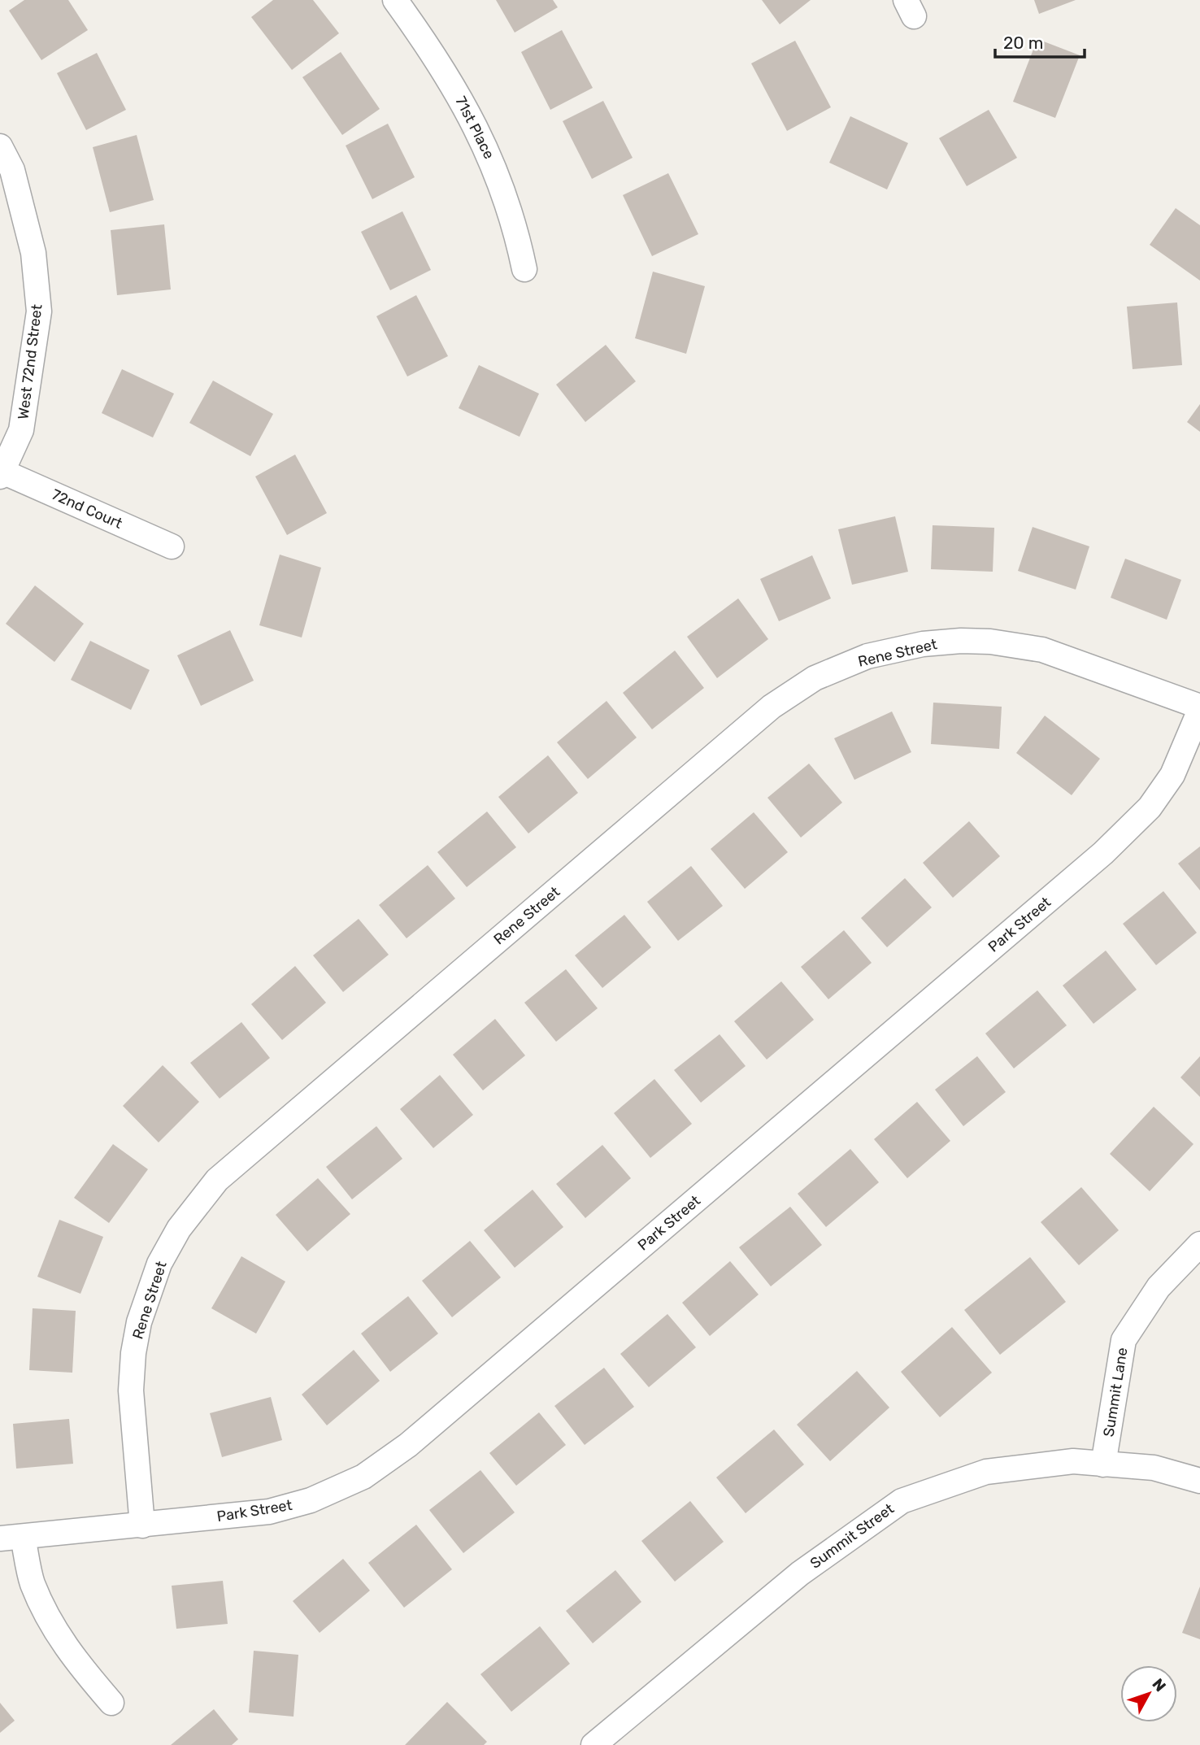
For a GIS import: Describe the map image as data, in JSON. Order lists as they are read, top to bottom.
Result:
{
  "streets": {
    "street": [
      "71st Place",
      "West 72nd Street",
      "72nd Court",
      "Rene Street",
      "Park Street",
      "Summit Lane",
      "Summit Street"
    ]
  },
  "crossings": [
    ["West 72nd Street", "72nd Court"],
    ["Rene Street", "Park Street"],
    ["Summit Lane", "Summit Street"]
  ],
  "scale_bar": "20 m",
  "north": "top right"
}
